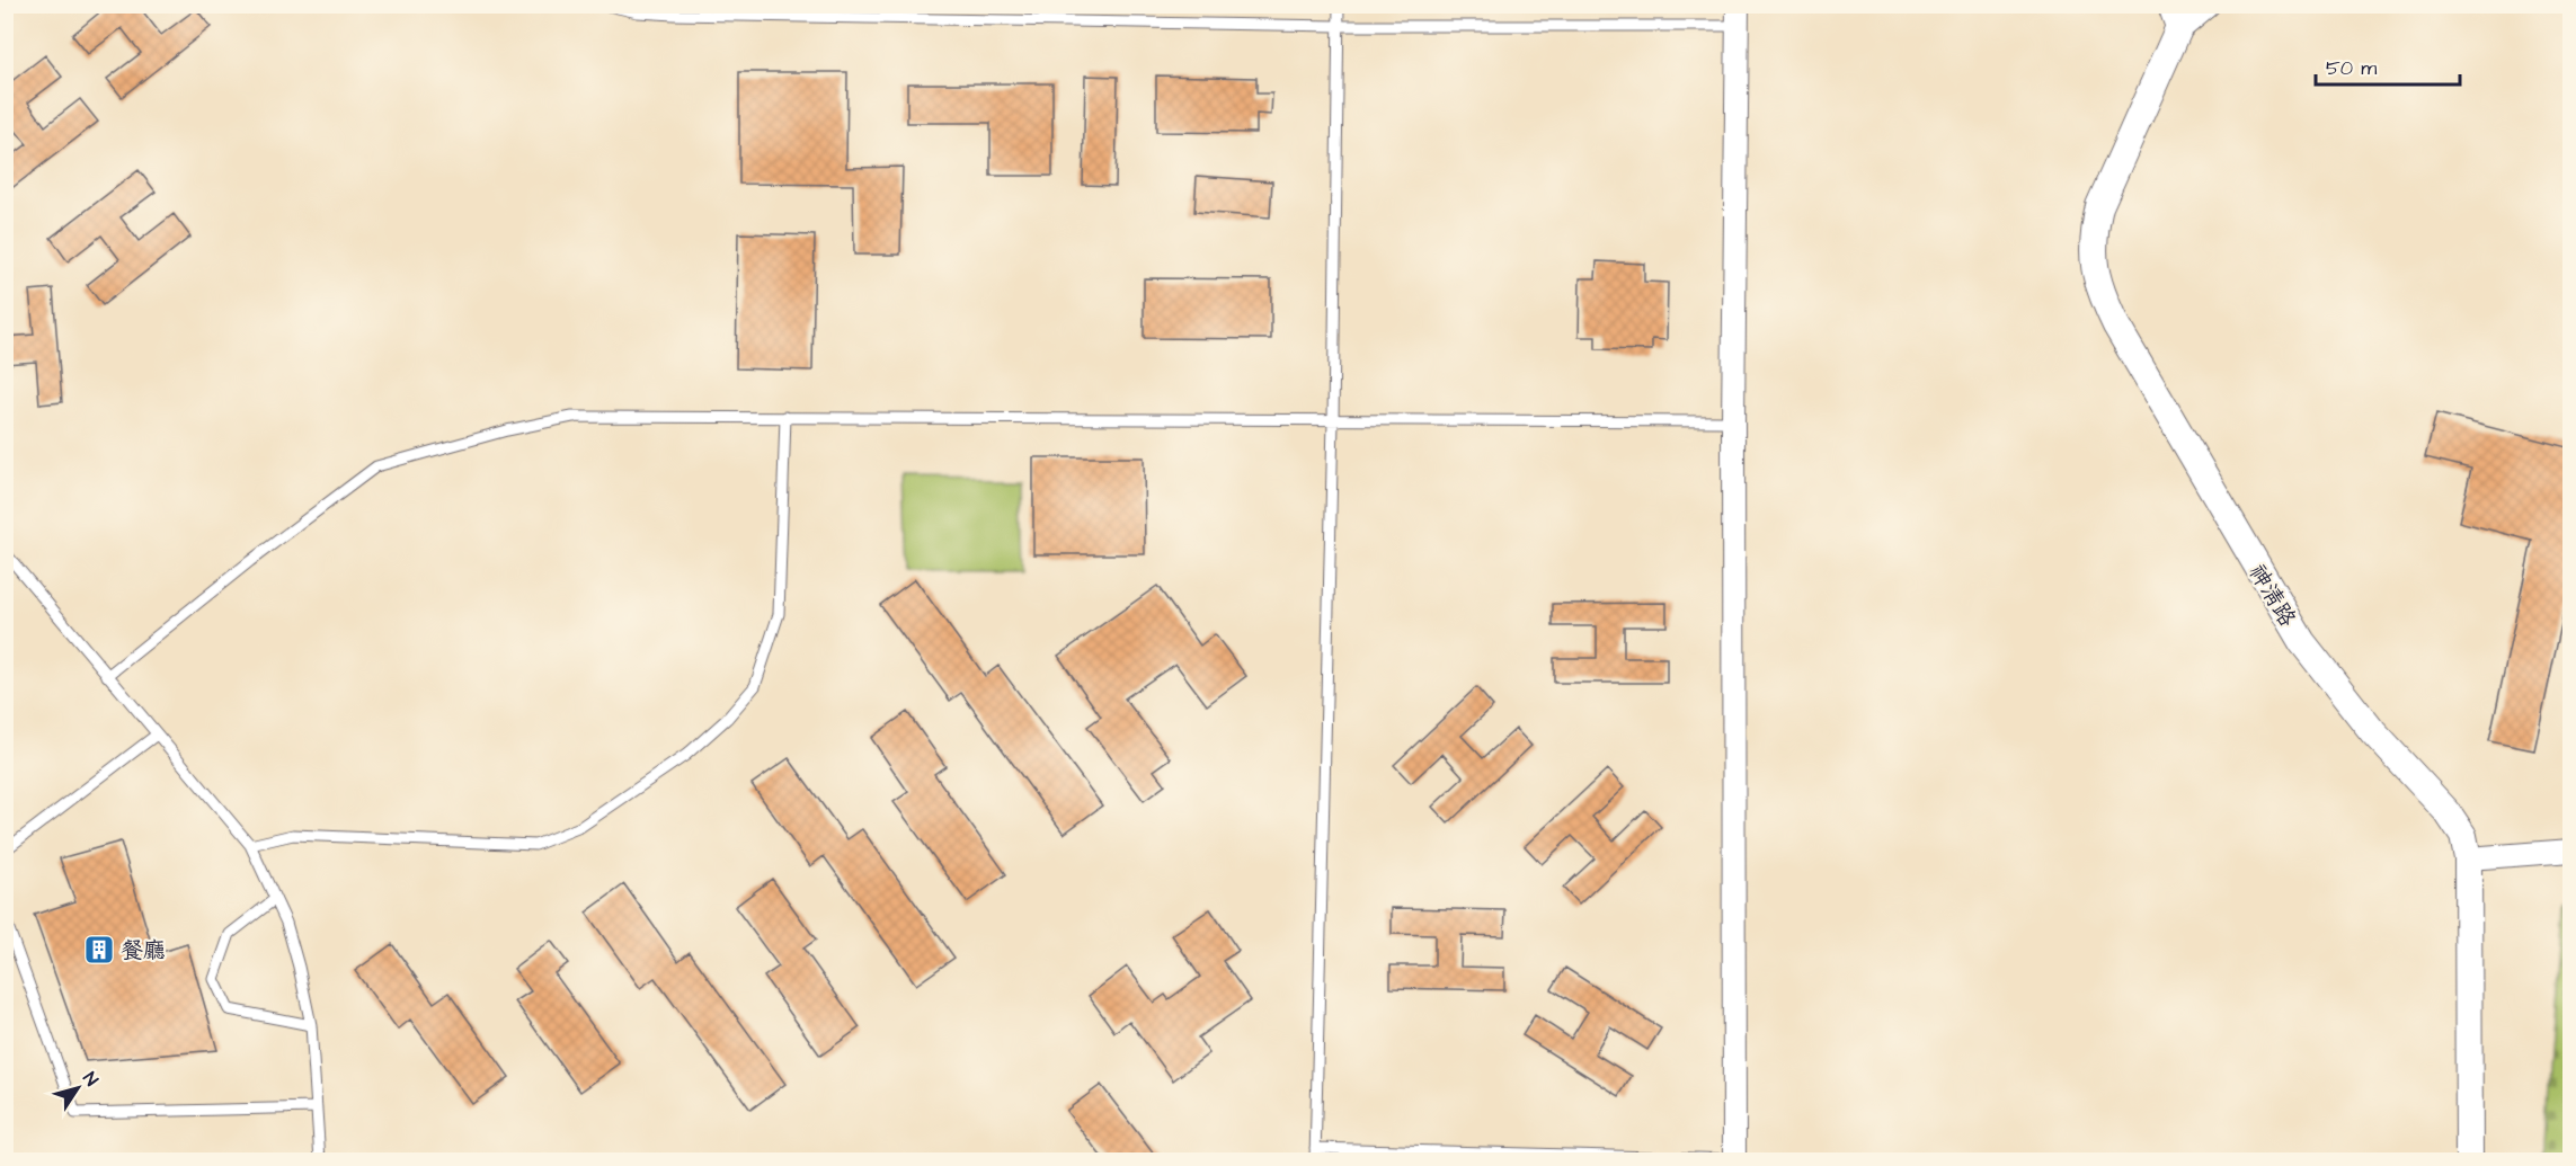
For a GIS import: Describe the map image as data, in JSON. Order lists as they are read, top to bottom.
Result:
{
  "streets": {
    "street": ["神清路"]
  },
  "places": {
    "building": ["餐廳"]
  },
  "scale_bar": "50 m",
  "north": "top right"
}
